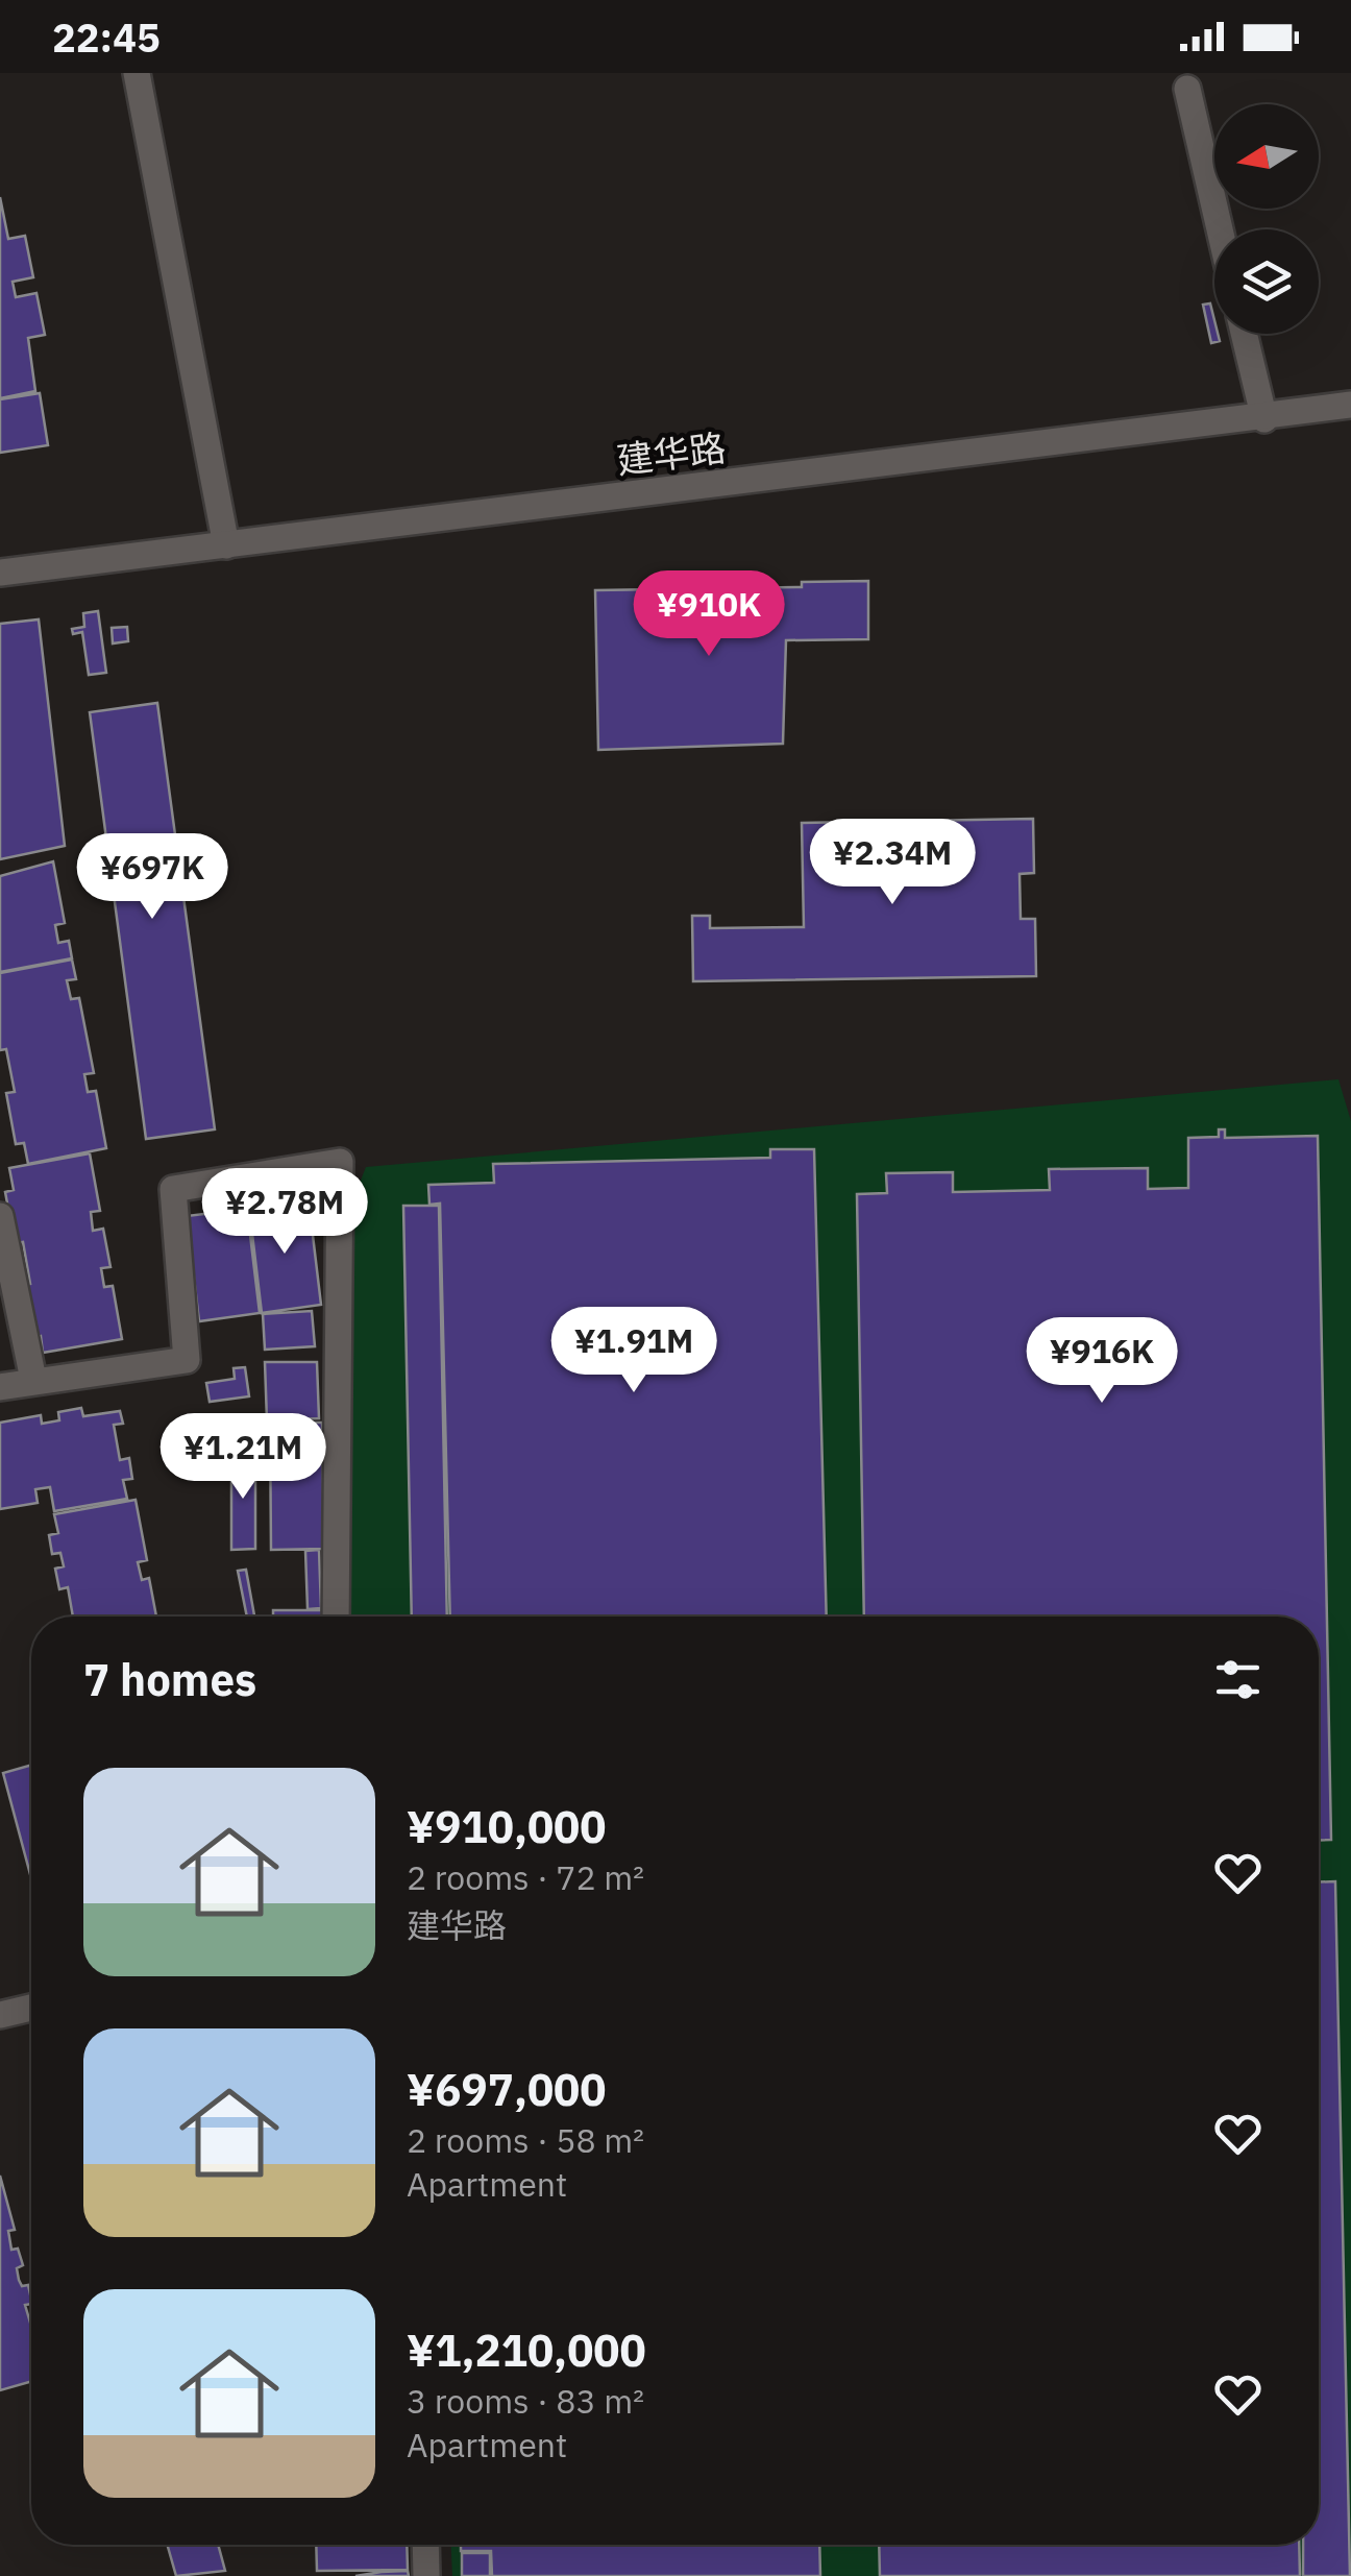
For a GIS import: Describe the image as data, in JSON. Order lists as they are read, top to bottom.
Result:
{
  "streets": {
    "street": ["建华路"]
  },
  "north": "left",
  "page": {
    "status": "22:45",
    "price": [
      "¥910K",
      "¥2.34M",
      "¥697K",
      "¥2.78M",
      "¥1.91M",
      "¥916K",
      "¥1.21M"
    ],
    "heading": "7 homes",
    "list": [
      {
        "name": "¥910,000",
        "note": "2 rooms · 72 m² · 建华路"
      },
      {
        "name": "¥697,000",
        "note": "2 rooms · 58 m² · Apartment"
      },
      {
        "name": "¥1,210,000",
        "note": "3 rooms · 83 m² · Apartment"
      }
    ]
  }
}
